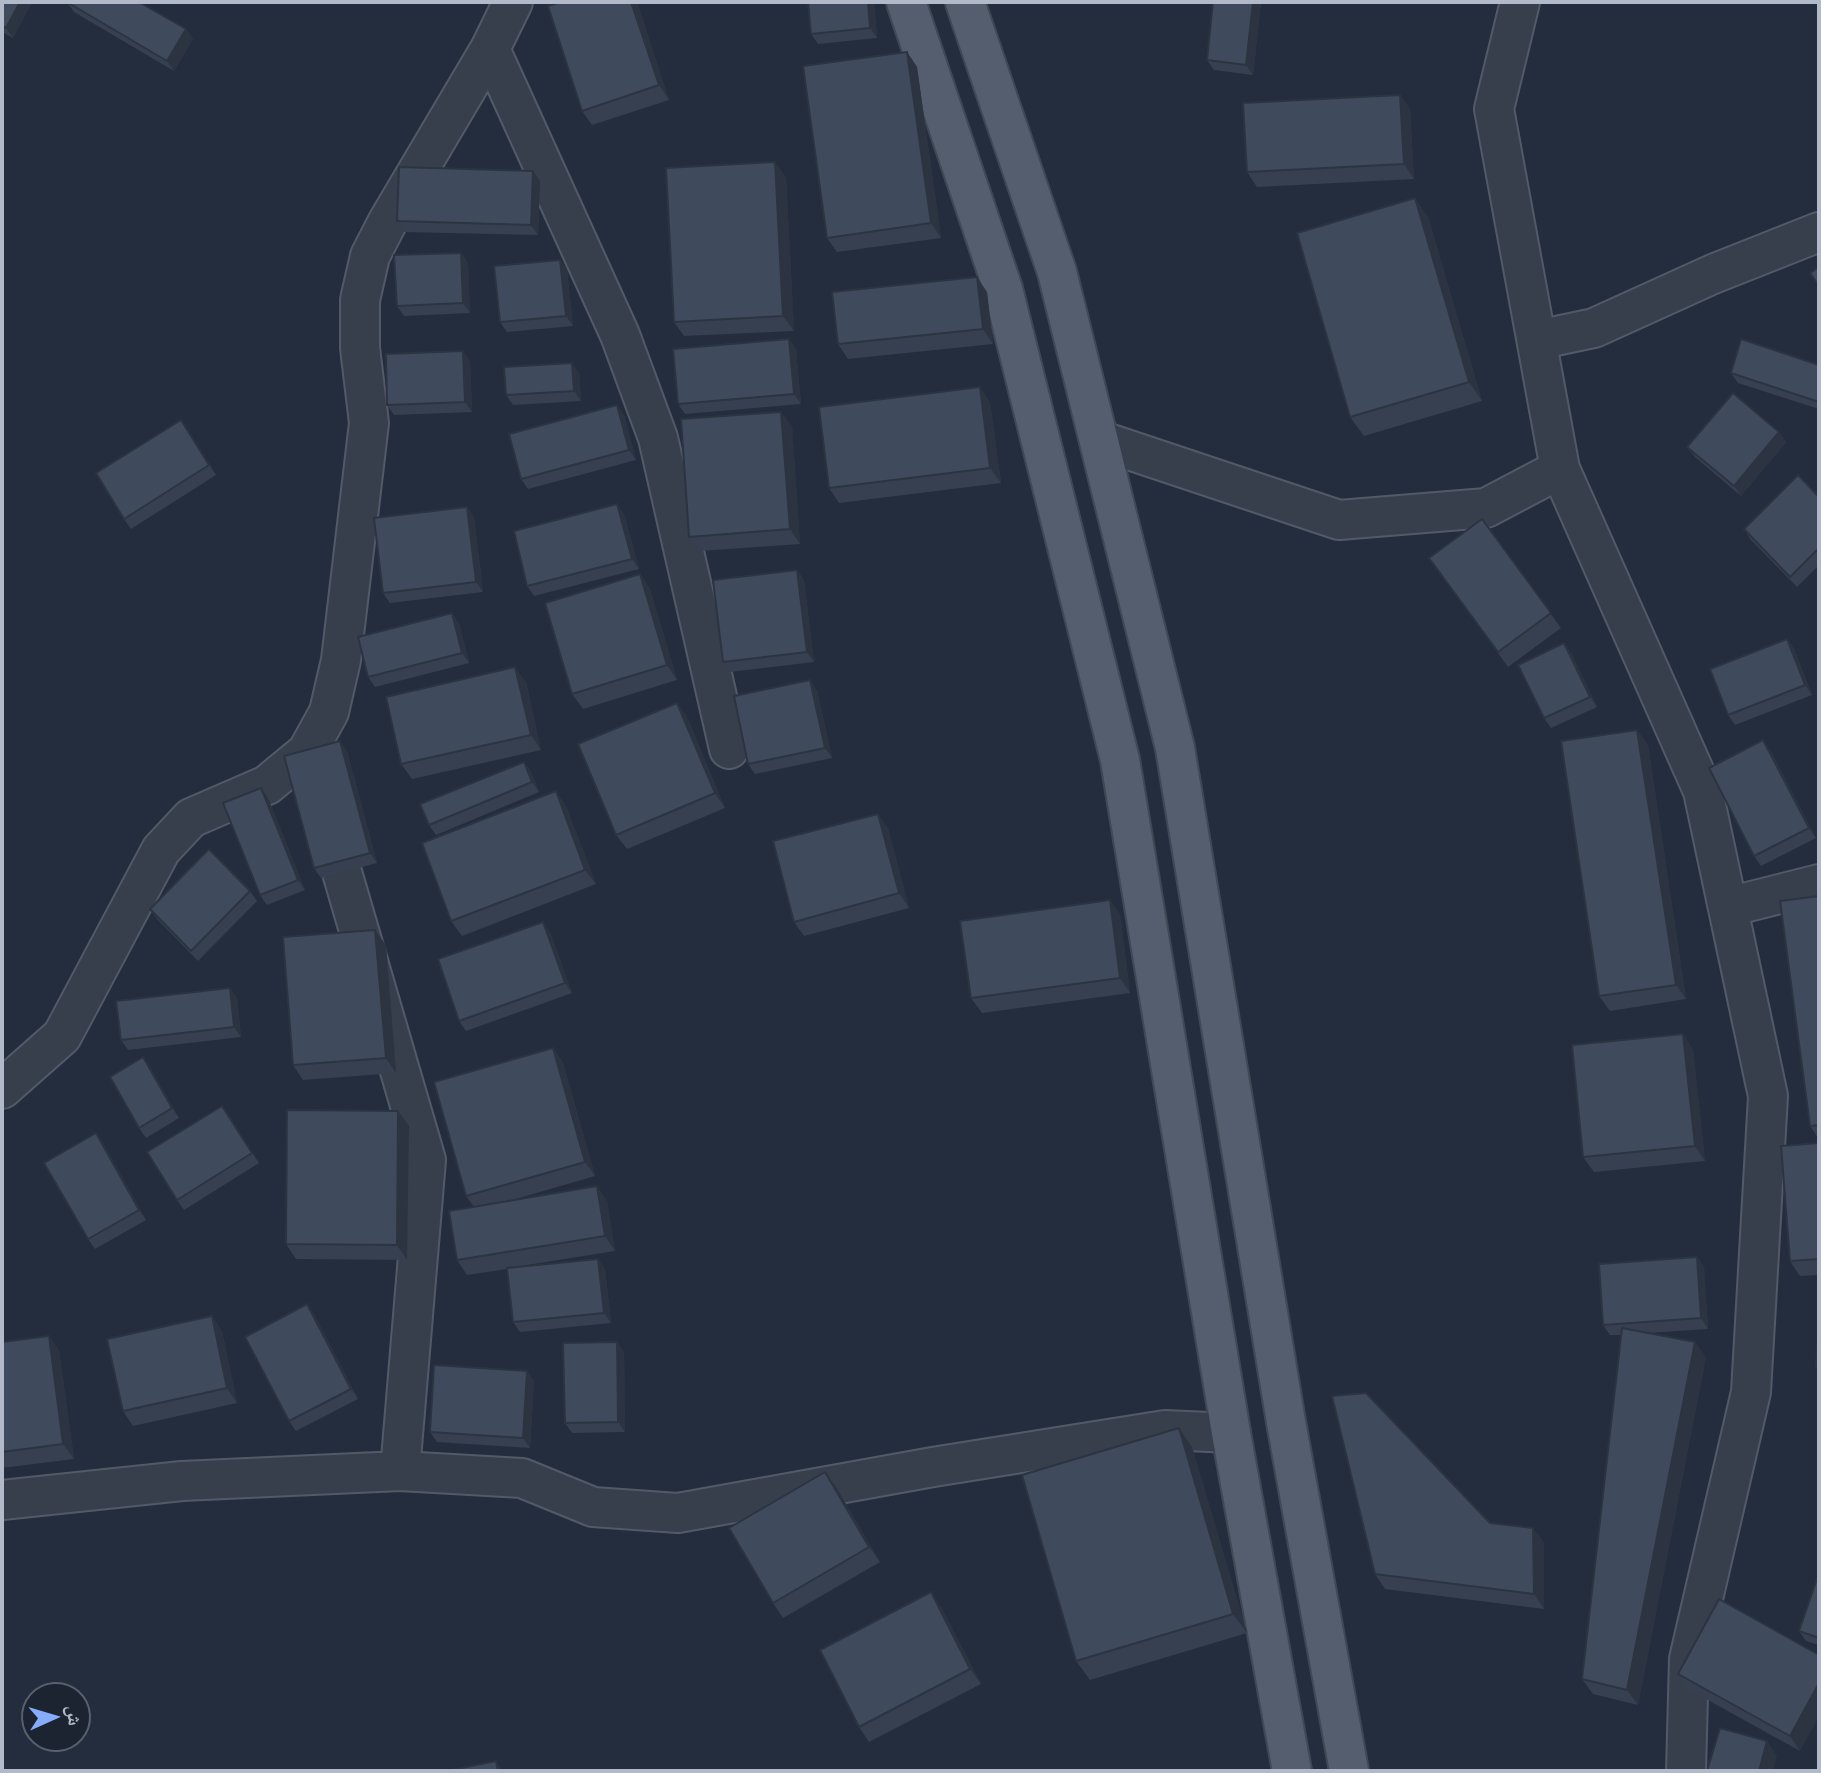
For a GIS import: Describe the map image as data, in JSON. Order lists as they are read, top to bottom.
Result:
{
  "north": "right"
}
